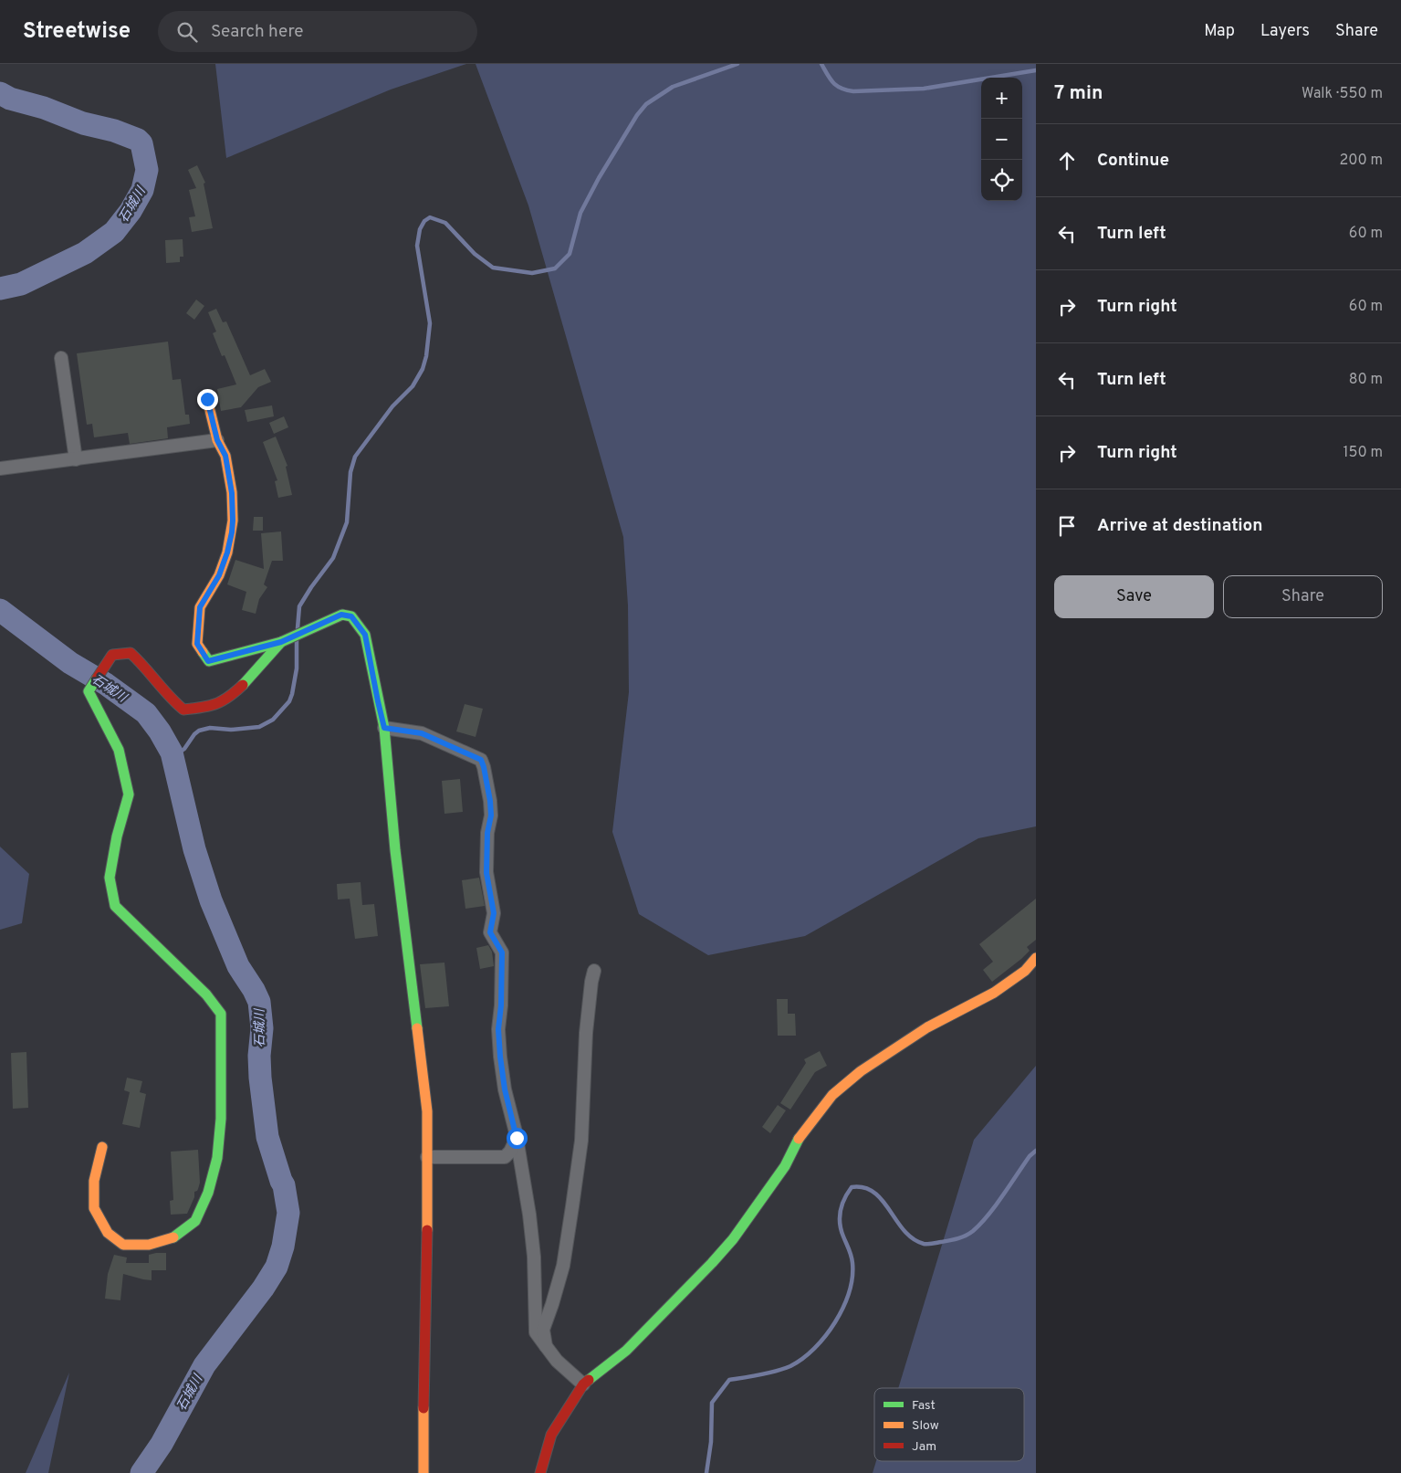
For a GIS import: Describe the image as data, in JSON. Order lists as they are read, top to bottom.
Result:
{
  "water": ["石城川"],
  "legend": ["Fast", "Slow", "Jam"],
  "page": {
    "header": "Streetwise",
    "search": "Search here",
    "nav": ["Map", "Layers", "Share"],
    "heading": ["7 min", "Walk · 550 m"],
    "map_buttons": ["+", "−"],
    "list": [
      ["Continue", "200 m"],
      ["Turn left", "60 m"],
      ["Turn right", "60 m"],
      ["Turn left", "80 m"],
      ["Turn right", "150 m"],
      "Arrive at destination"
    ],
    "buttons": ["Save", "Share"]
  }
}
